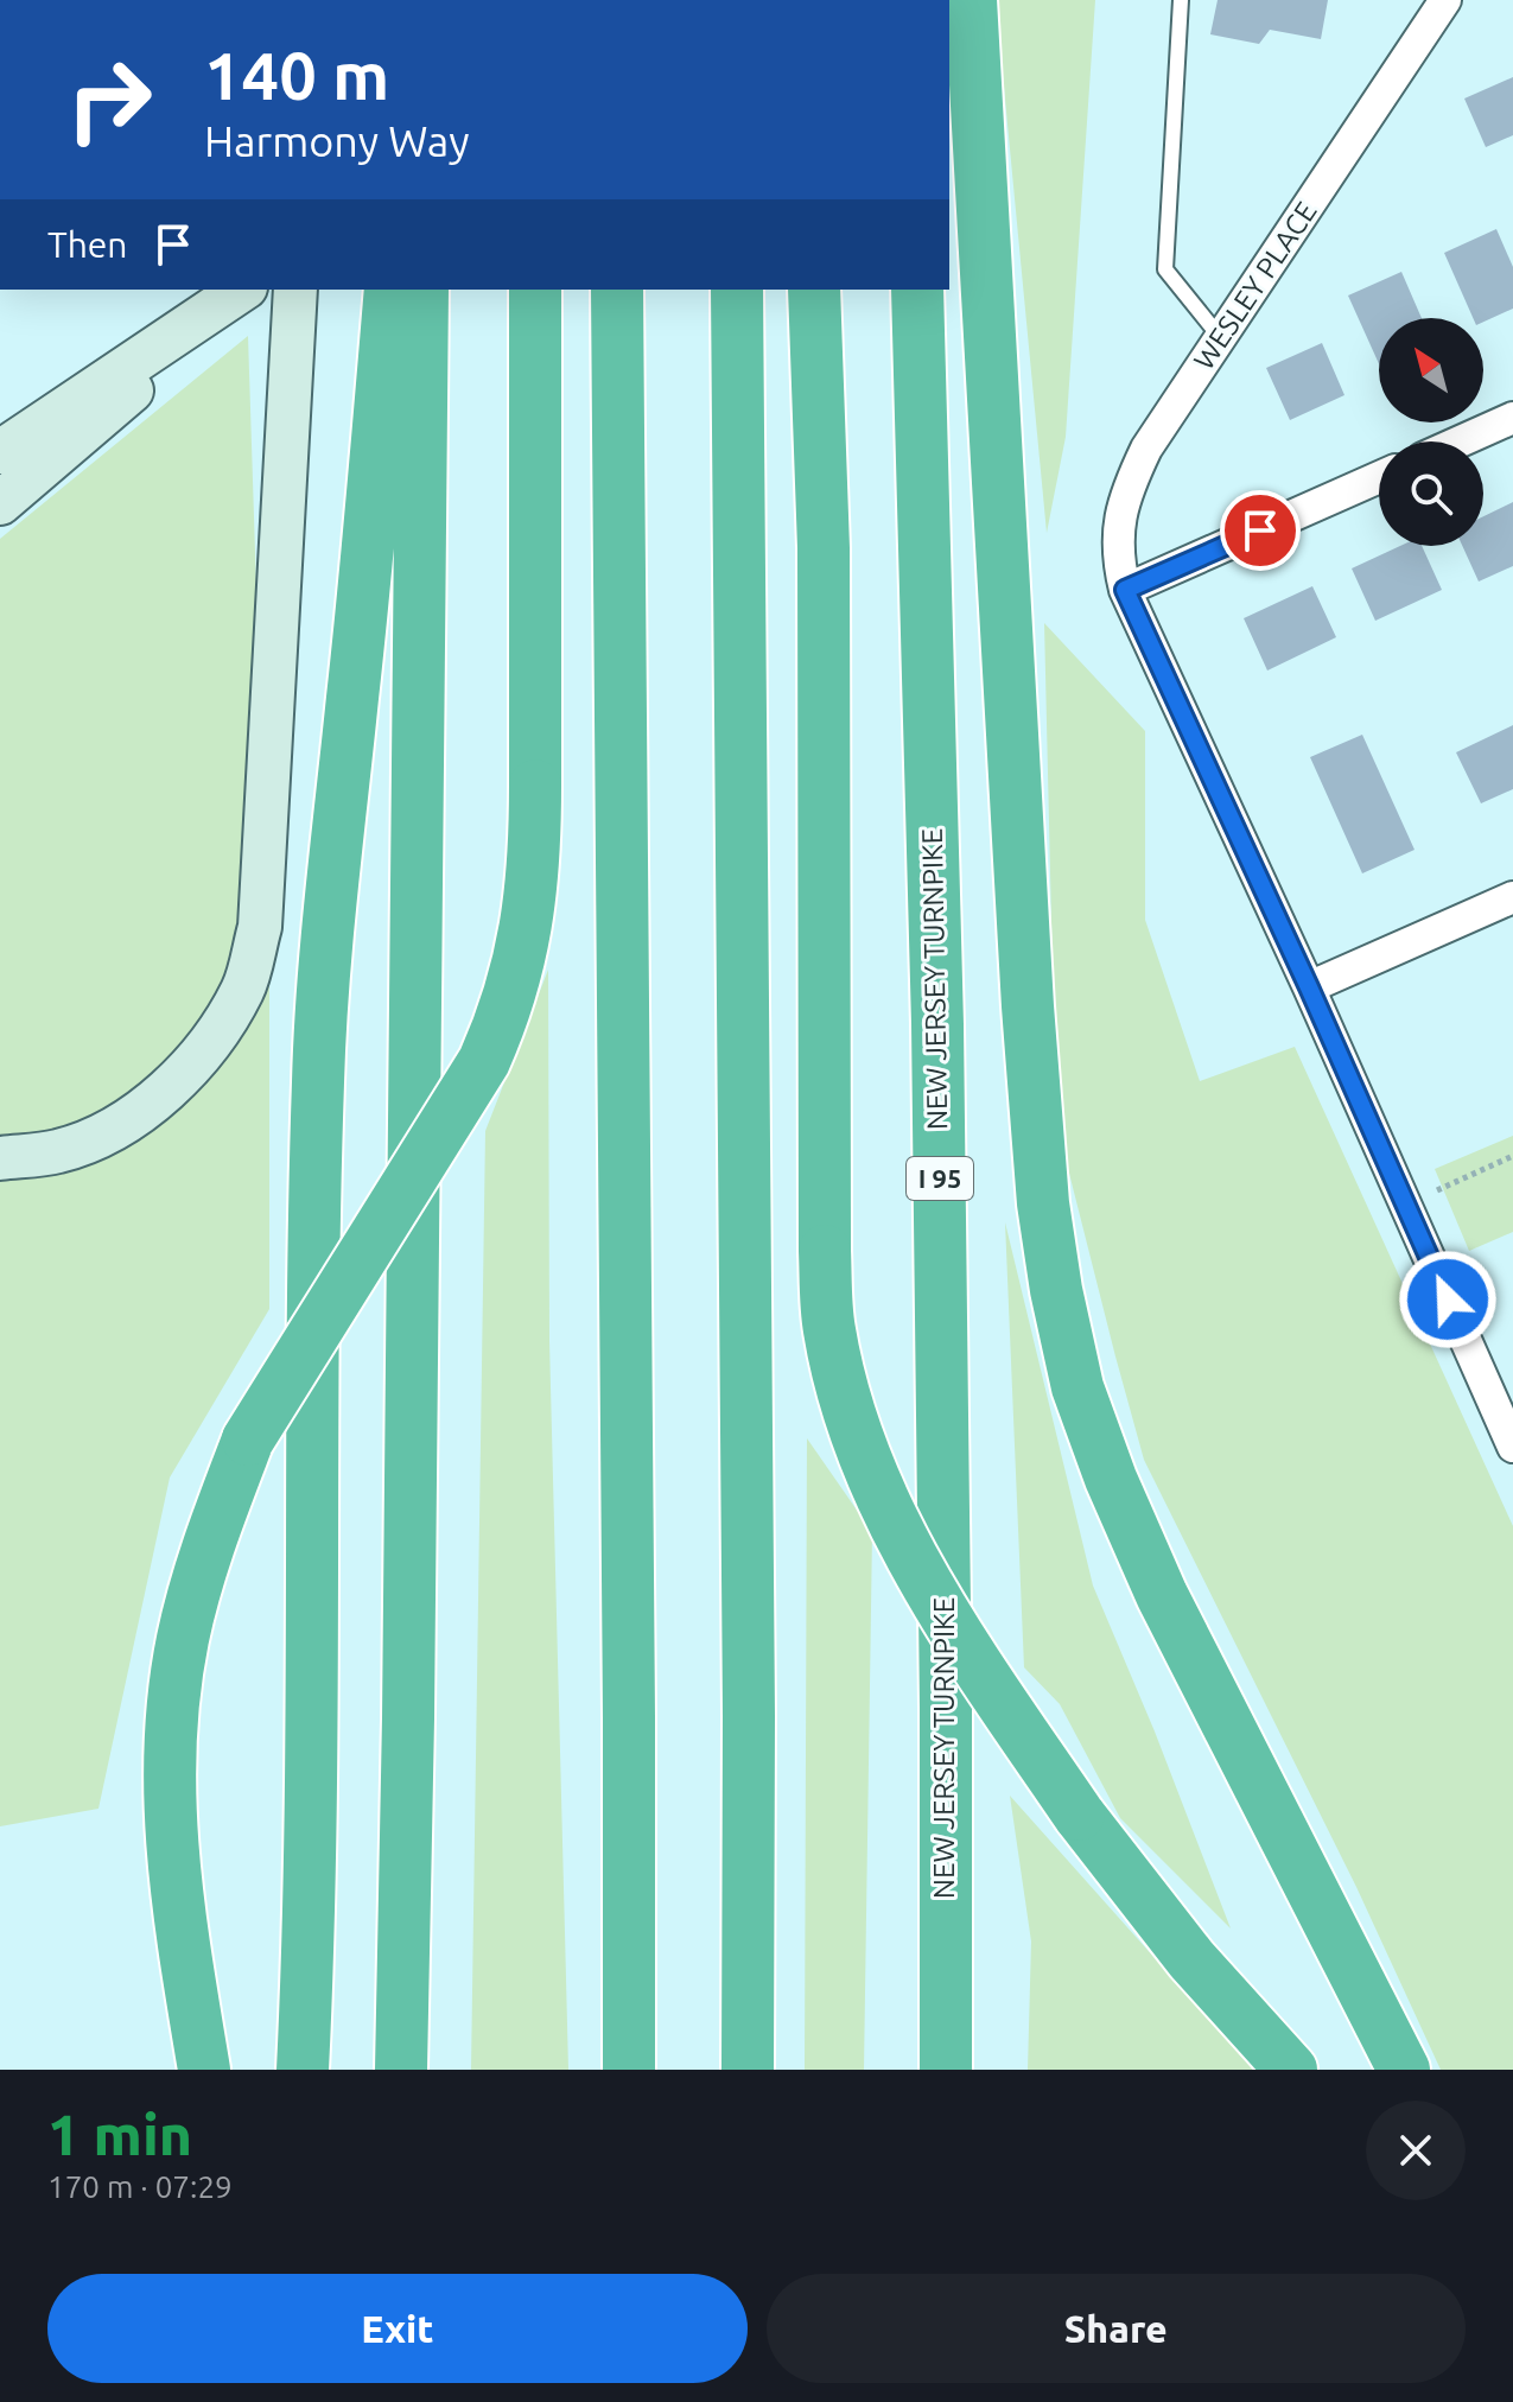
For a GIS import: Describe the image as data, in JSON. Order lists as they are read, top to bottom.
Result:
{
  "streets": {
    "highway": ["NEW JERSEY TURNPIKE", "I 95"],
    "street": ["WESLEY PLACE"]
  },
  "north": "top left",
  "page": {
    "turn": ["140 m", "Harmony Way"],
    "then": "Then",
    "heading": ["1 min", "170 m · 07:29"],
    "buttons": ["Exit", "Share"]
  }
}
